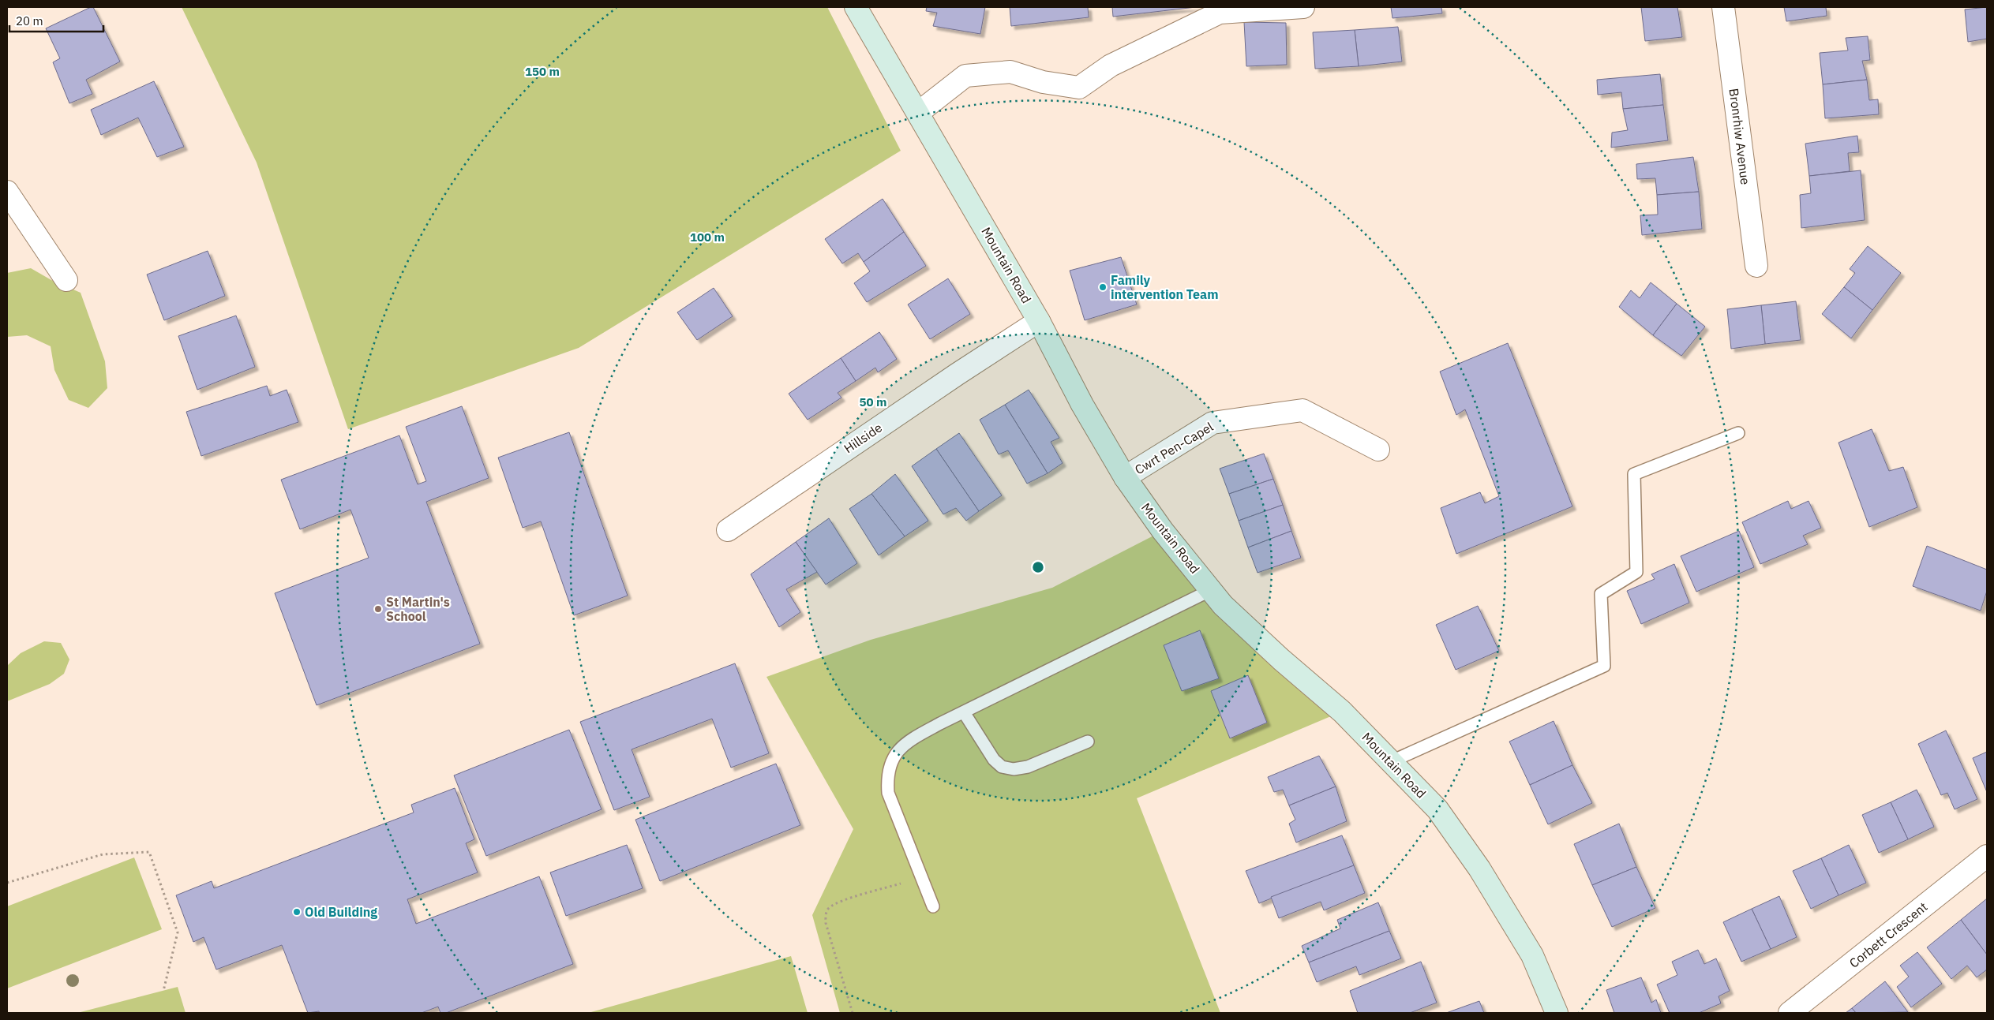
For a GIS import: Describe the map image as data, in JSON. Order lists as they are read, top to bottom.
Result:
{
  "streets": {
    "main road": ["Mountain Road"],
    "street": [
      "Bronrhiw Avenue",
      "Hillside",
      "Cwrt Pen-Capel",
      "Corbett Crescent"
    ]
  },
  "crossings": [
    ["Mountain Road", "Hillside"],
    ["Mountain Road", "Cwrt Pen-Capel"]
  ],
  "places": ["Family intervention Team", "St Martin's School", "Old Building"],
  "scale_bar": "20 m",
  "rings": ["150 m", "100 m", "50 m"]
}
